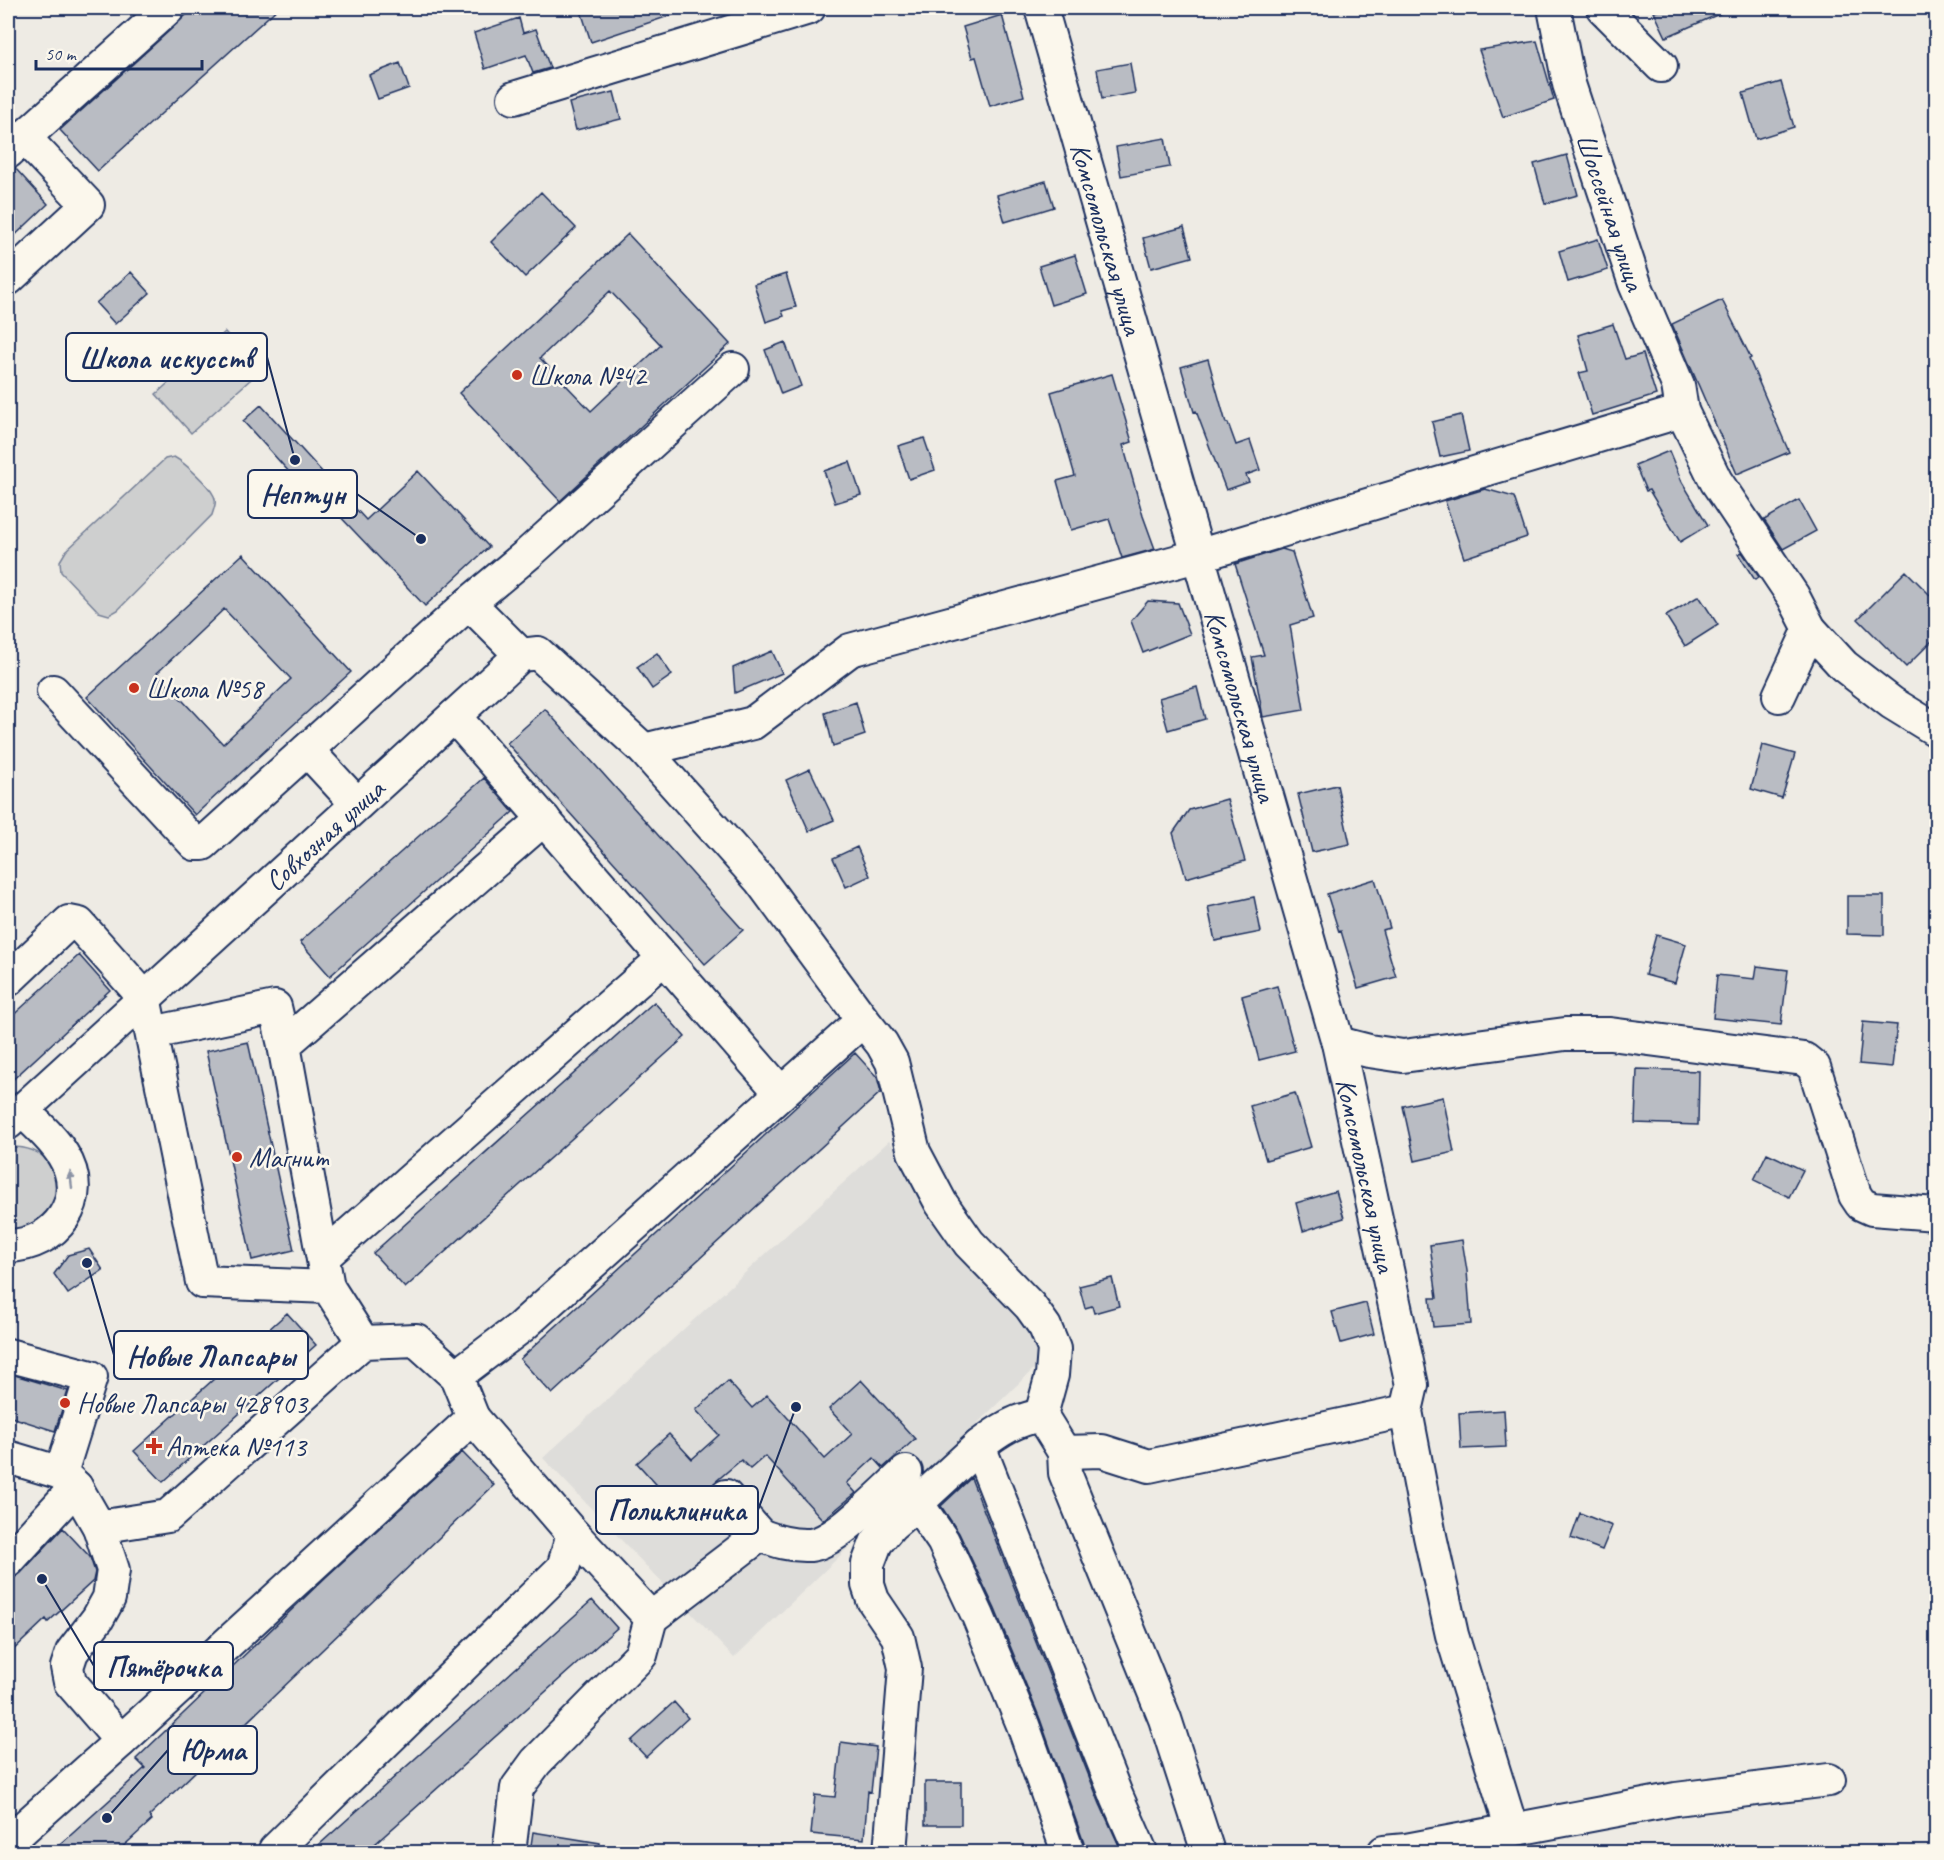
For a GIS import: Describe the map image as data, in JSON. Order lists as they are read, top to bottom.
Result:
{
  "streets": {
    "street": ["Шоссейная улица", "Комсомольская улица", "Совхозная улица"]
  },
  "places": {
    "other": [
      "Школа №42",
      "Школа искусств",
      "Нептун",
      "Школа №58",
      "Магнит",
      "Новые Лапсары",
      "Новые Лапсары 428903",
      "Поликлиника",
      "Пятёрочка",
      "Юрма"
    ],
    "health": ["Аптека №113"]
  },
  "scale_bar": "50 m"
}
